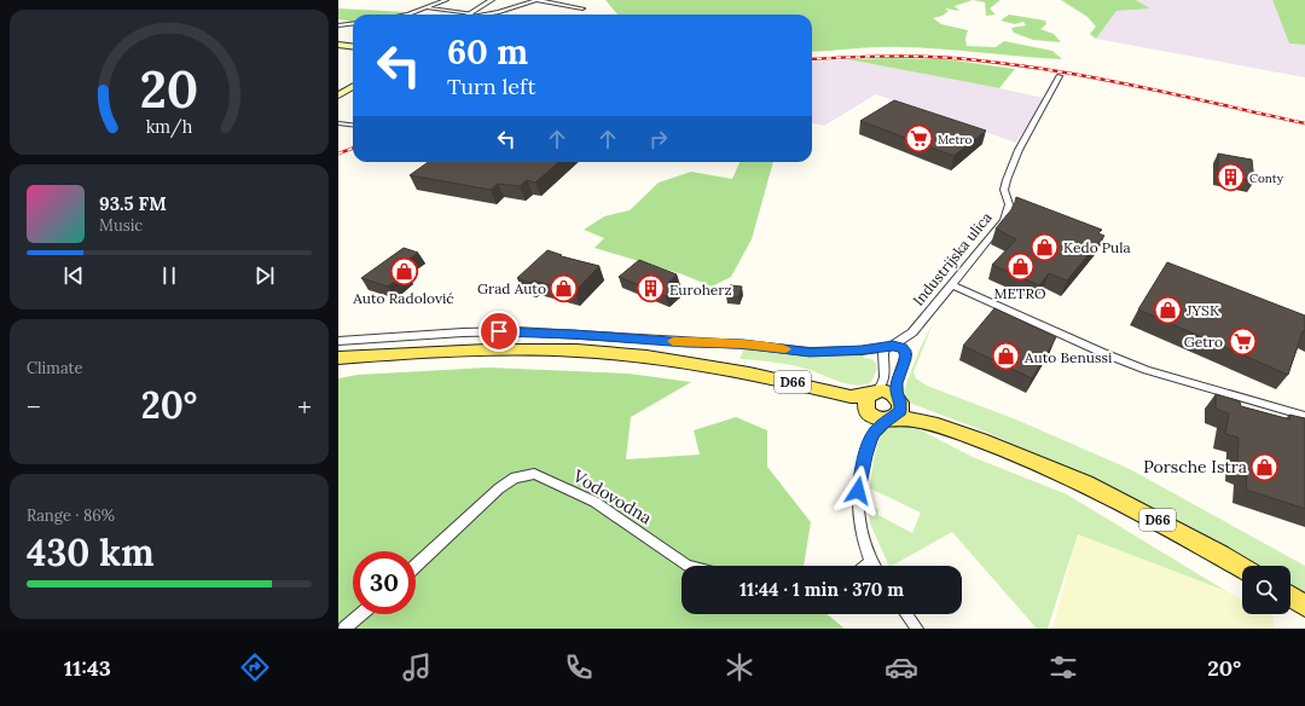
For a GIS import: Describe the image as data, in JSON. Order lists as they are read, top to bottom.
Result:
{
  "streets": {
    "main road": ["D66"],
    "street": ["Industrijska ulica", "Vodovodna"]
  },
  "crossings": [
    ["Industrijska ulica", "D66"]
  ],
  "places": {
    "supermarket": ["Metro", "Getro"],
    "building": ["Conty", "Euroherz"],
    "shop": [
      "Kedo Pula",
      "METRO",
      "Auto Radolović",
      "Grad Auto",
      "JYSK",
      "Auto Benussi",
      "Porsche Istra"
    ]
  },
  "page": {
    "turn": ["60 m", "Turn left"],
    "song": ["93.5 FM", "Music"],
    "tile": [
      "Climate",
      ["Range · 86%", "430 km"]
    ],
    "heat": ["−", "20°", "+"],
    "limit": "30",
    "trip": "11:44 · 1 min · 370 m",
    "tabs": ["11:43", "20°"],
    "gauge": ["20", "km/h"]
  }
}
